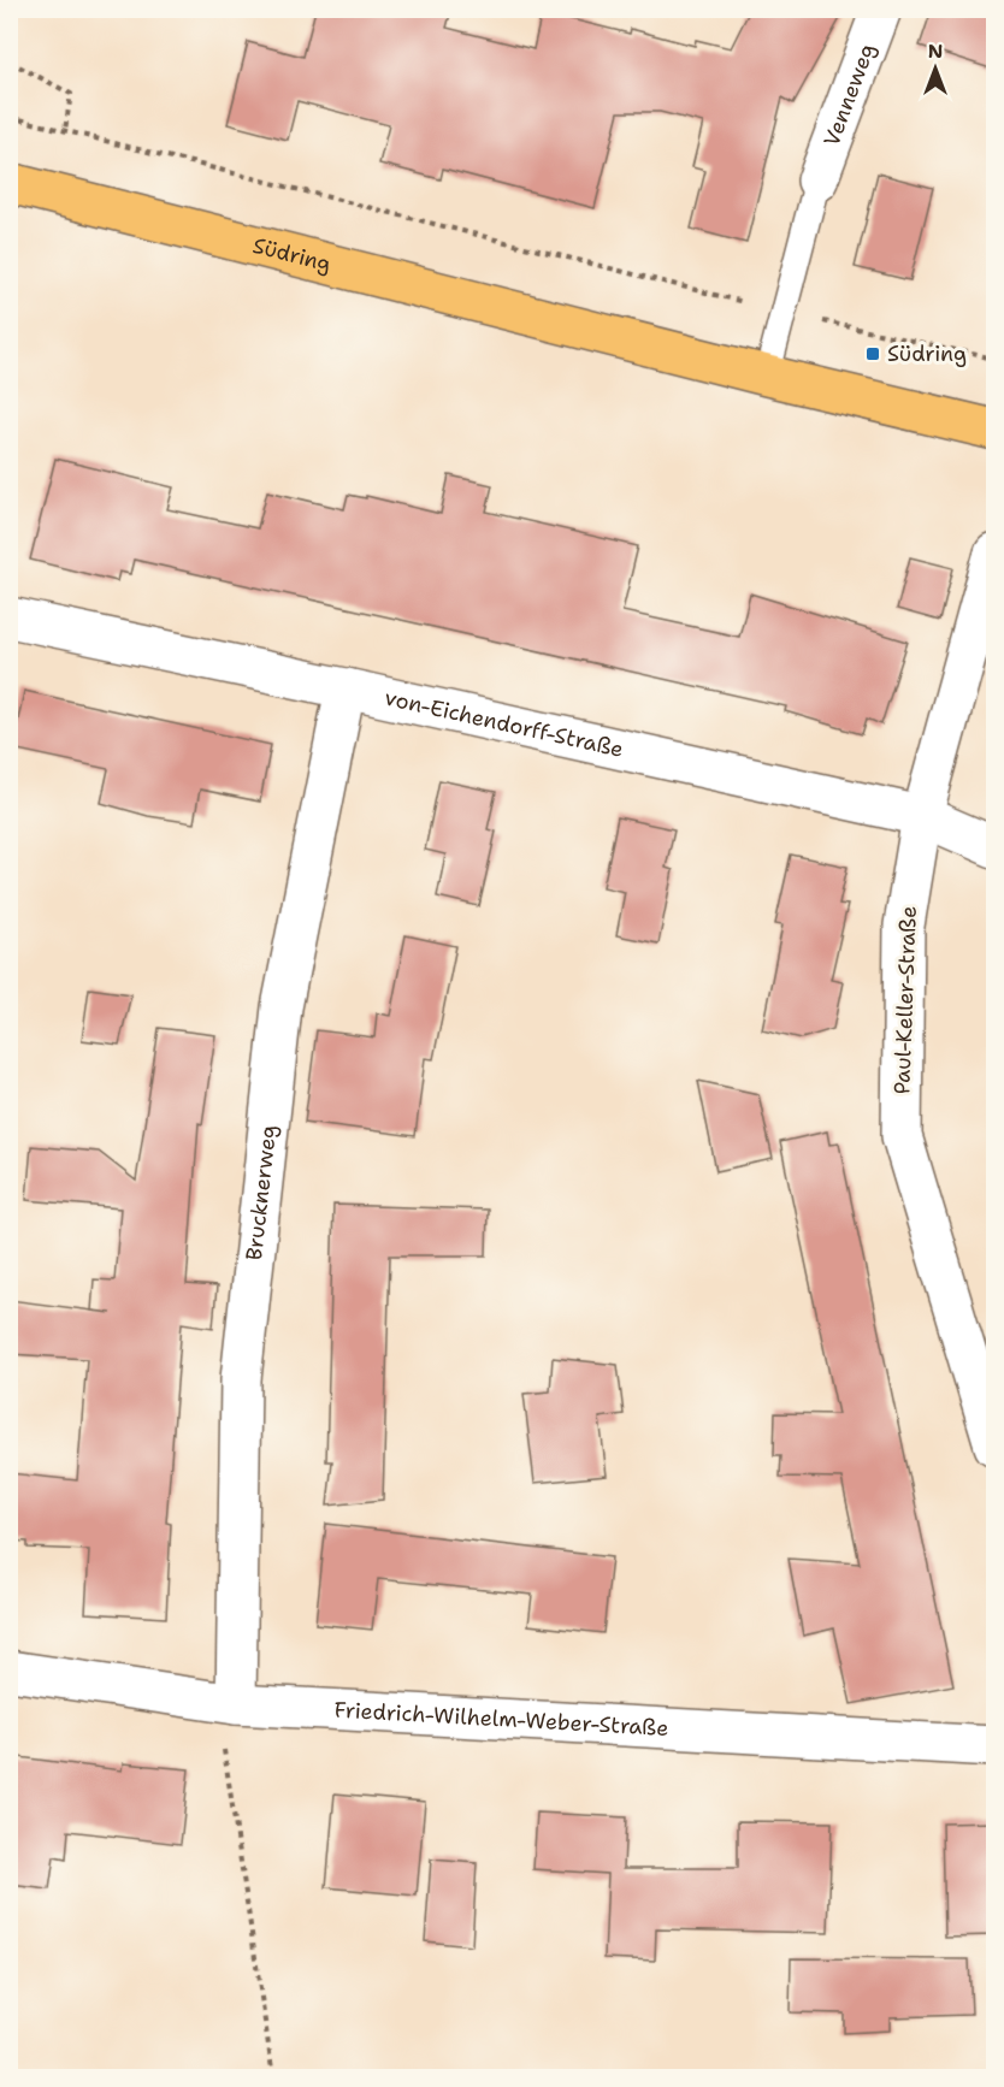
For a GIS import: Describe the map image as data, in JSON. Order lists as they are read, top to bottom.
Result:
{
  "streets": {
    "main road": ["Südring"],
    "street": [
      "Venneweg",
      "von-Eichendorff-Straße",
      "Paul-Keller-Straße",
      "Brucknerweg",
      "Friedrich-Wilhelm-Weber-Straße"
    ]
  },
  "crossings": [
    ["von-Eichendorff-Straße", "Paul-Keller-Straße"],
    ["von-Eichendorff-Straße", "Brucknerweg"],
    ["Brucknerweg", "Friedrich-Wilhelm-Weber-Straße"]
  ],
  "places": {
    "transit": ["Südring"]
  },
  "north": "top"
}
